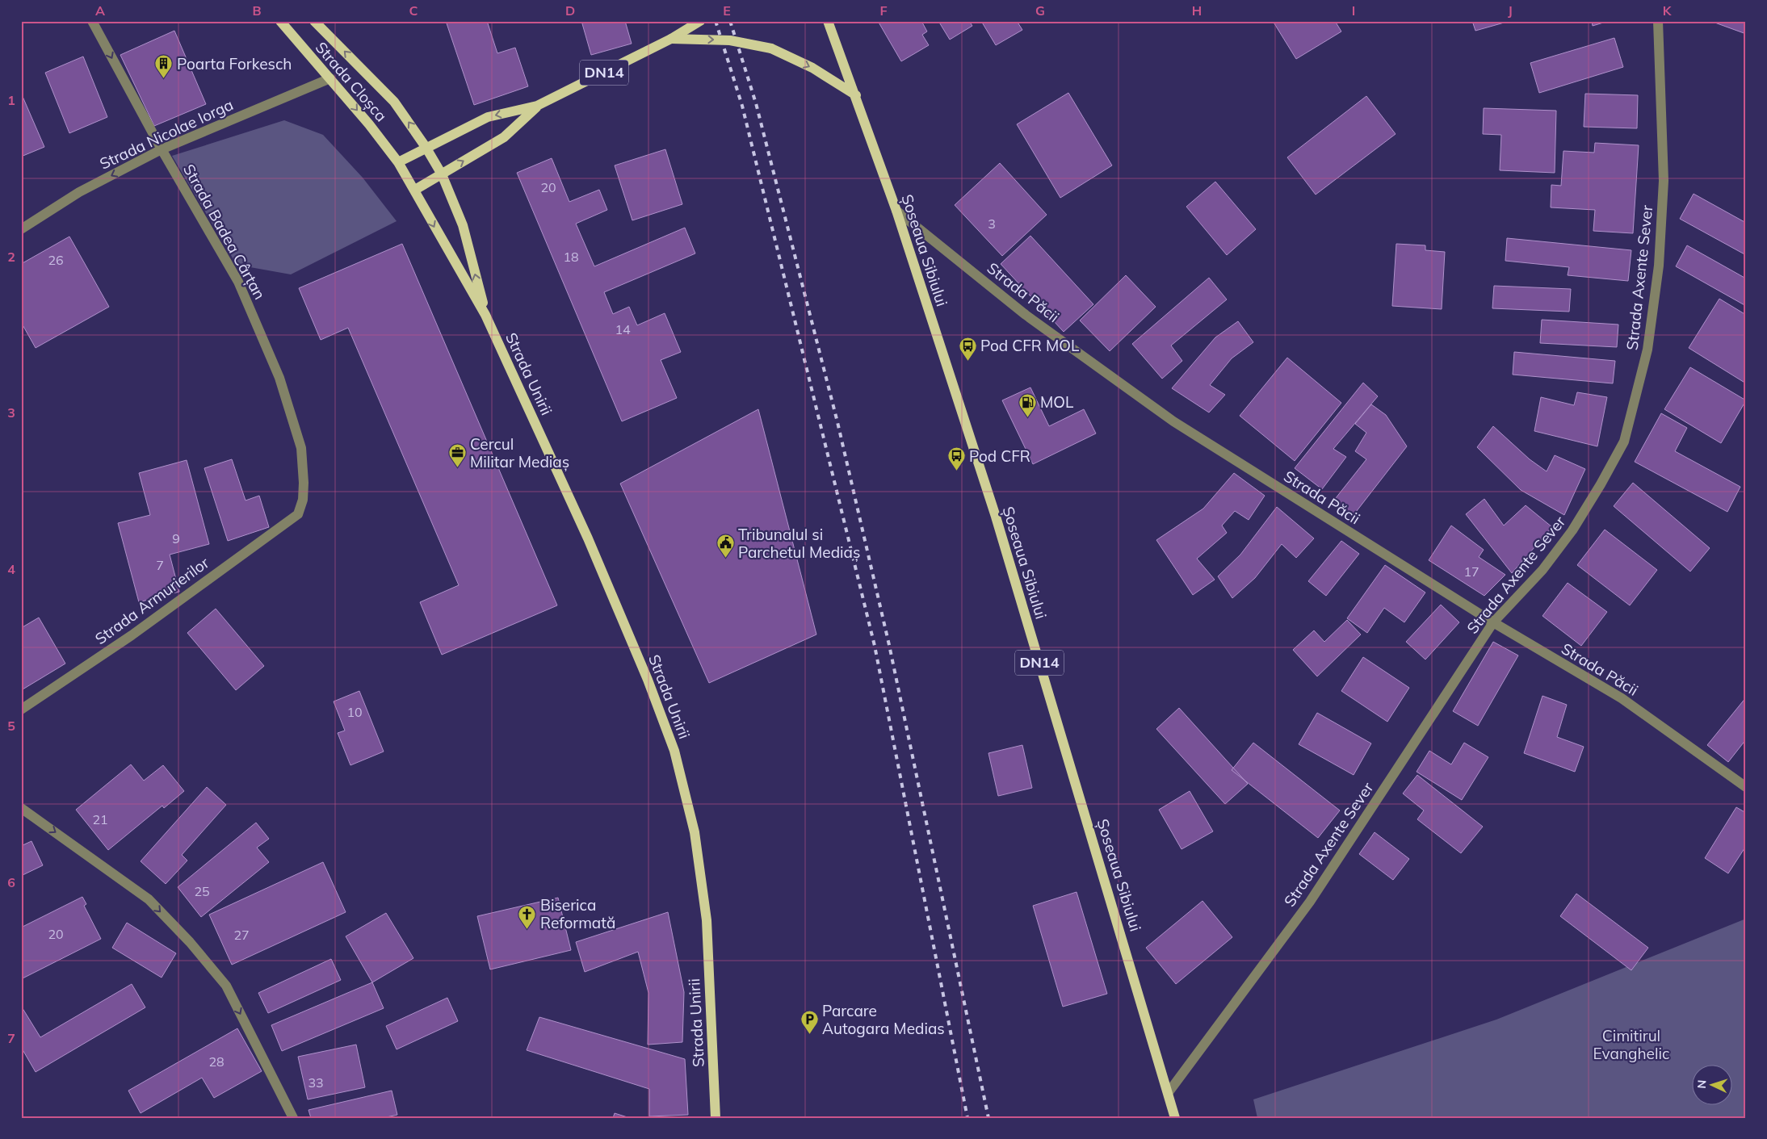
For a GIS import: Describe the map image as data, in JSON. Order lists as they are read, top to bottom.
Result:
{
  "streets": {
    "main road": [
      "DN14",
      "Strada Cloșca",
      "Șoseaua Sibiului",
      "Strada Unirii"
    ],
    "street": [
      "Strada Nicolae Iorga",
      "Strada Badea Cârțan",
      "Strada Axente Sever",
      "Strada Păcii",
      "Strada Armurierilor"
    ]
  },
  "crossings": [
    ["DN14", "Strada Cloșca"],
    ["DN14", "Șoseaua Sibiului"],
    ["DN14", "Strada Unirii"],
    ["Strada Cloșca", "Strada Nicolae Iorga"],
    ["Strada Cloșca", "Strada Unirii"],
    ["Strada Nicolae Iorga", "Strada Badea Cârțan"],
    ["Strada Badea Cârțan", "Strada Armurierilor"],
    ["Șoseaua Sibiului", "Strada Axente Sever"],
    ["Șoseaua Sibiului", "Strada Păcii"],
    ["Strada Axente Sever", "Strada Păcii"]
  ],
  "one_way": ["Strada Nicolae Iorga"],
  "parks": ["Cimitirul Evanghelic"],
  "places": {
    "building": ["Poarta Forkesch"],
    "bus stop": ["Pod CFR MOL", "Pod CFR"],
    "fuel station": ["MOL"],
    "office": ["Cercul Militar Mediaș"],
    "public building": ["Tribunalul si Parchetul Mediaș"],
    "church": ["Biserica Reformată"],
    "parking": ["Parcare Autogara Medias"]
  },
  "house_numbers": [
    "20",
    "3",
    "18",
    "26",
    "14",
    "9",
    "7",
    "17",
    "10",
    "21",
    "25",
    "20",
    "27",
    "28",
    "33"
  ],
  "north": "left",
  "grid": {
    "columns": [
      "A",
      "B",
      "C",
      "D",
      "E",
      "F",
      "G",
      "H",
      "I",
      "J",
      "K"
    ],
    "rows": [
      "1",
      "2",
      "3",
      "4",
      "5",
      "6",
      "7"
    ]
  }
}
